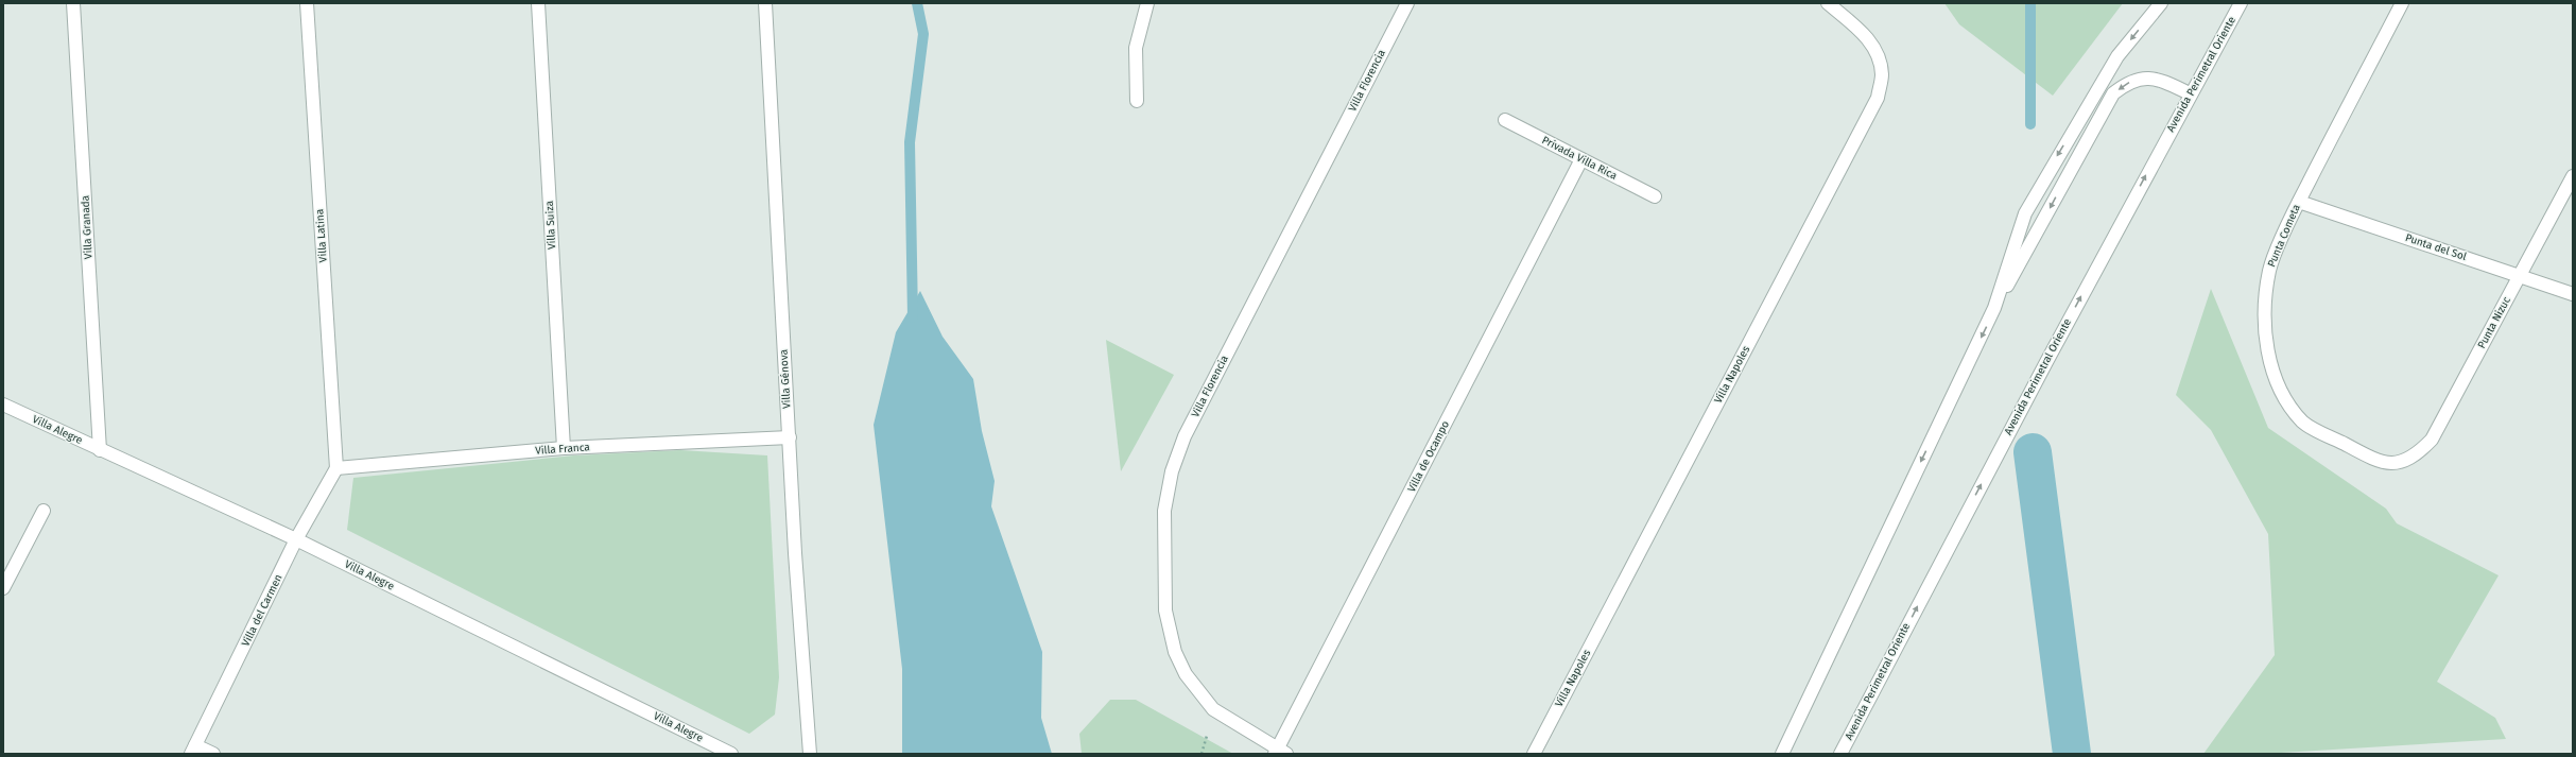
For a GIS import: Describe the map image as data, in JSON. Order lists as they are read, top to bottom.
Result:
{
  "streets": {
    "street": [
      "Avenida Perimetral Oriente",
      "Villa Florencia",
      "Privada Villa Rica",
      "Villa Suiza",
      "Villa Granada",
      "Villa Latina",
      "Punta Cometa",
      "Punta del Sol",
      "Punta Nizuc",
      "Villa Napoles",
      "Villa Génova",
      "Villa Alegre",
      "Villa Franca",
      "Villa de Ocampo",
      "Villa del Carmen"
    ]
  },
  "crossings": [
    ["Villa Florencia", "Villa de Ocampo"],
    ["Privada Villa Rica", "Villa de Ocampo"],
    ["Villa Suiza", "Villa Franca"],
    ["Villa Granada", "Villa Alegre"],
    ["Villa Latina", "Villa Franca"],
    ["Villa Latina", "Villa del Carmen"],
    ["Punta Cometa", "Punta del Sol"],
    ["Punta Cometa", "Punta Nizuc"],
    ["Punta del Sol", "Punta Nizuc"],
    ["Villa Génova", "Villa Franca"],
    ["Villa Alegre", "Villa del Carmen"],
    ["Villa Franca", "Villa del Carmen"]
  ]
}
